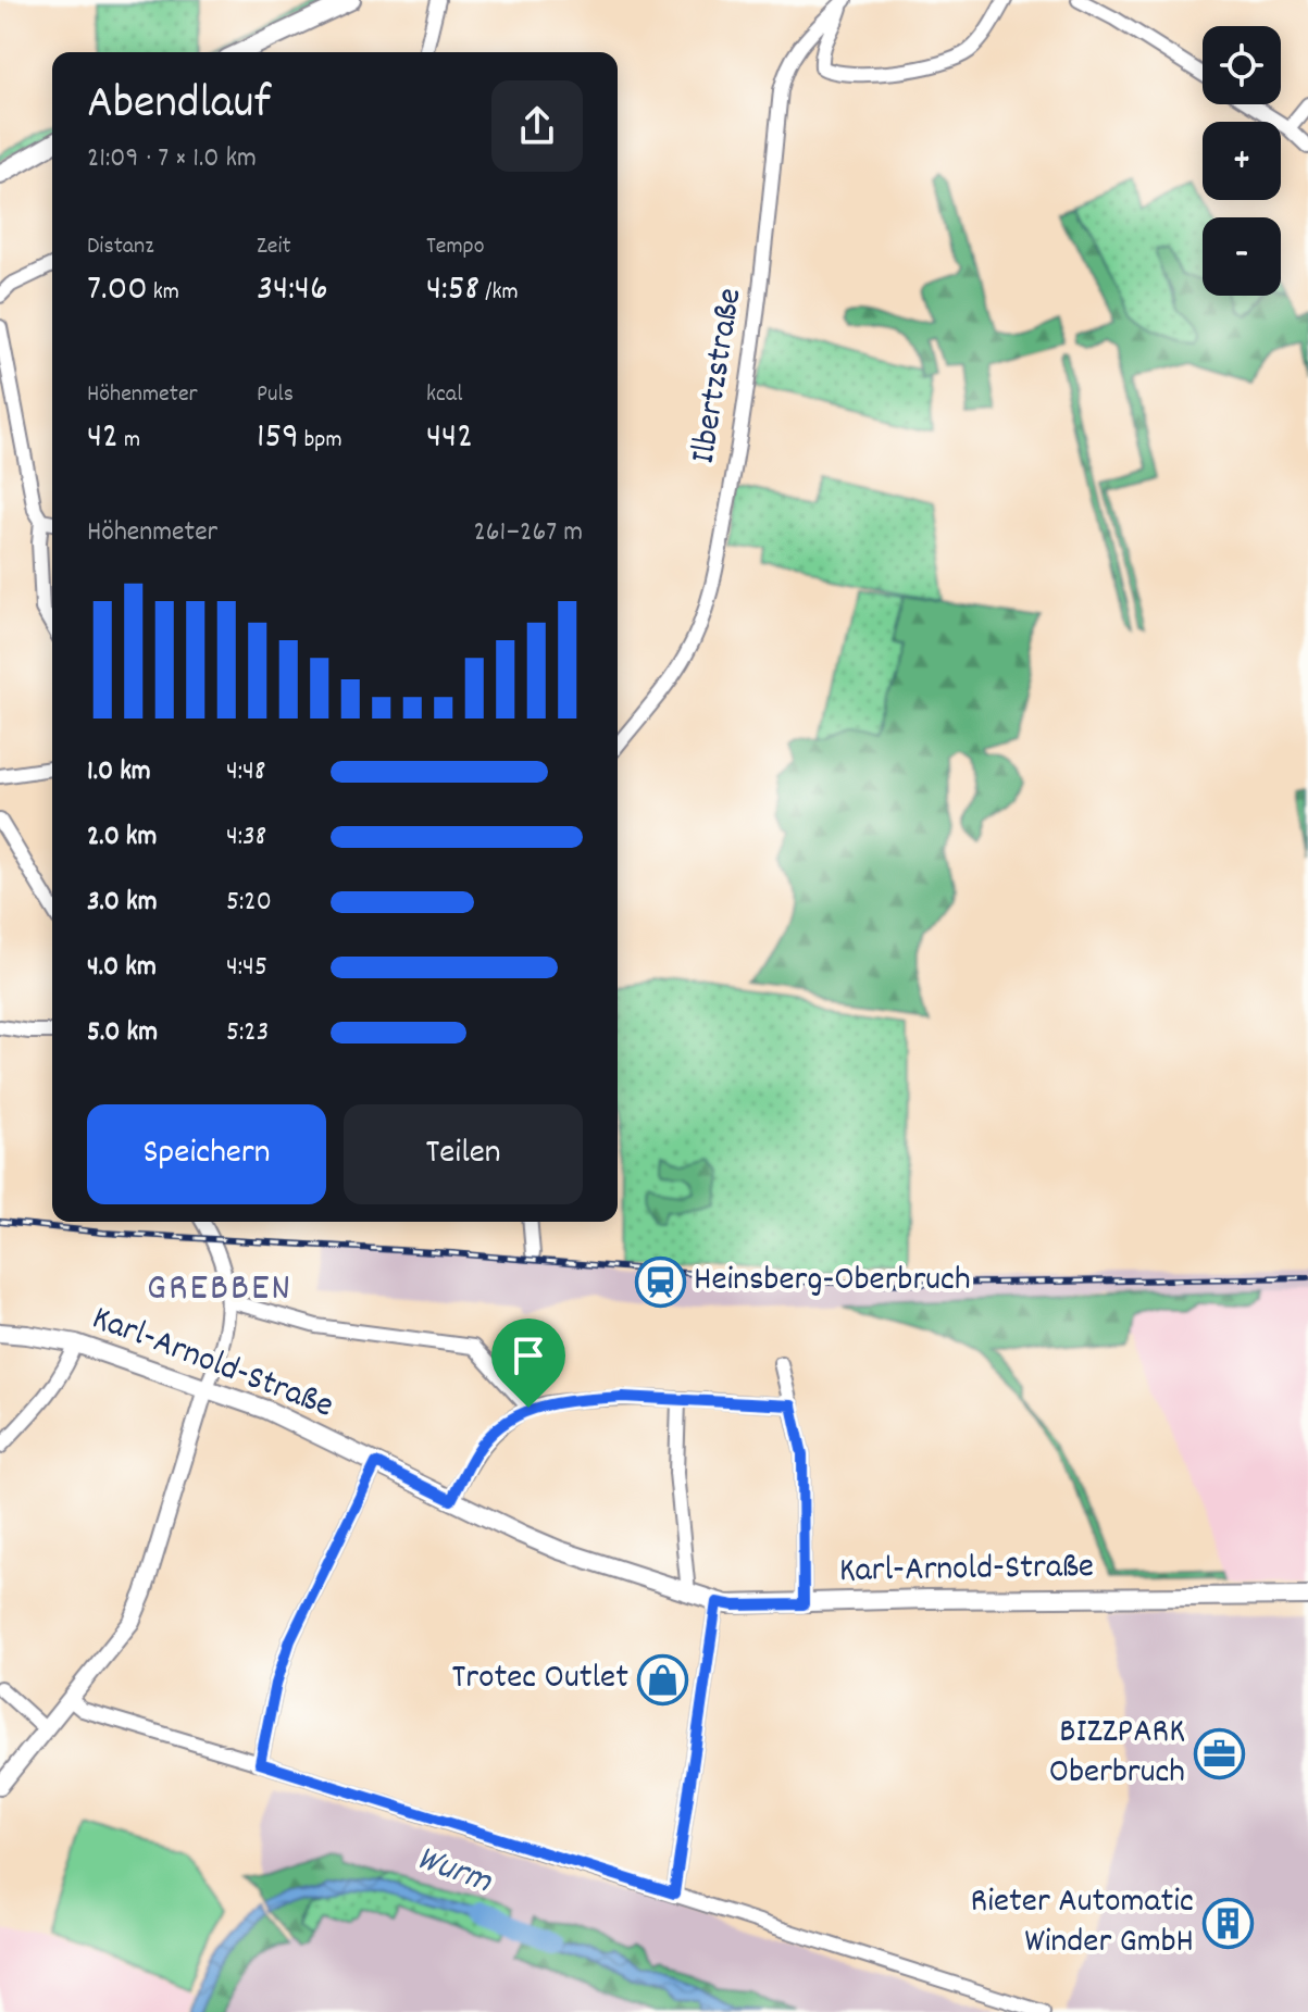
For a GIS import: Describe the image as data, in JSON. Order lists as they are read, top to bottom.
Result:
{
  "streets": {
    "main road": ["Karl-Arnold-Straße"],
    "street": ["Ilbertzstraße"]
  },
  "districts": ["GREBBEN"],
  "water": ["Wurm"],
  "places": {
    "station": ["Heinsberg-Oberbruch"],
    "shop": ["Trotec Outlet"],
    "office": ["BIZZPARK Oberbruch"],
    "building": ["Rieter Automatic Winder GmbH"]
  },
  "page": {
    "map_buttons": ["+", "−"],
    "heading": ["Abendlauf", "21:09 · 7 × 1.0 km"],
    "stats": [
      ["Distanz", "7.00 km"],
      ["Zeit", "34:46"],
      ["Tempo", "4:58 /km"],
      ["Höhenmeter", "42 m"],
      ["Puls", "159 bpm"],
      ["kcal", "442"]
    ],
    "chart": ["Höhenmeter", "261–267 m"],
    "list": [
      {
        "name": "1.0 km",
        "note": "4:48"
      },
      {
        "name": "2.0 km",
        "note": "4:38"
      },
      {
        "name": "3.0 km",
        "note": "5:20"
      },
      {
        "name": "4.0 km",
        "note": "4:45"
      },
      {
        "name": "5.0 km",
        "note": "5:23"
      }
    ],
    "buttons": ["Speichern", "Teilen"]
  }
}
